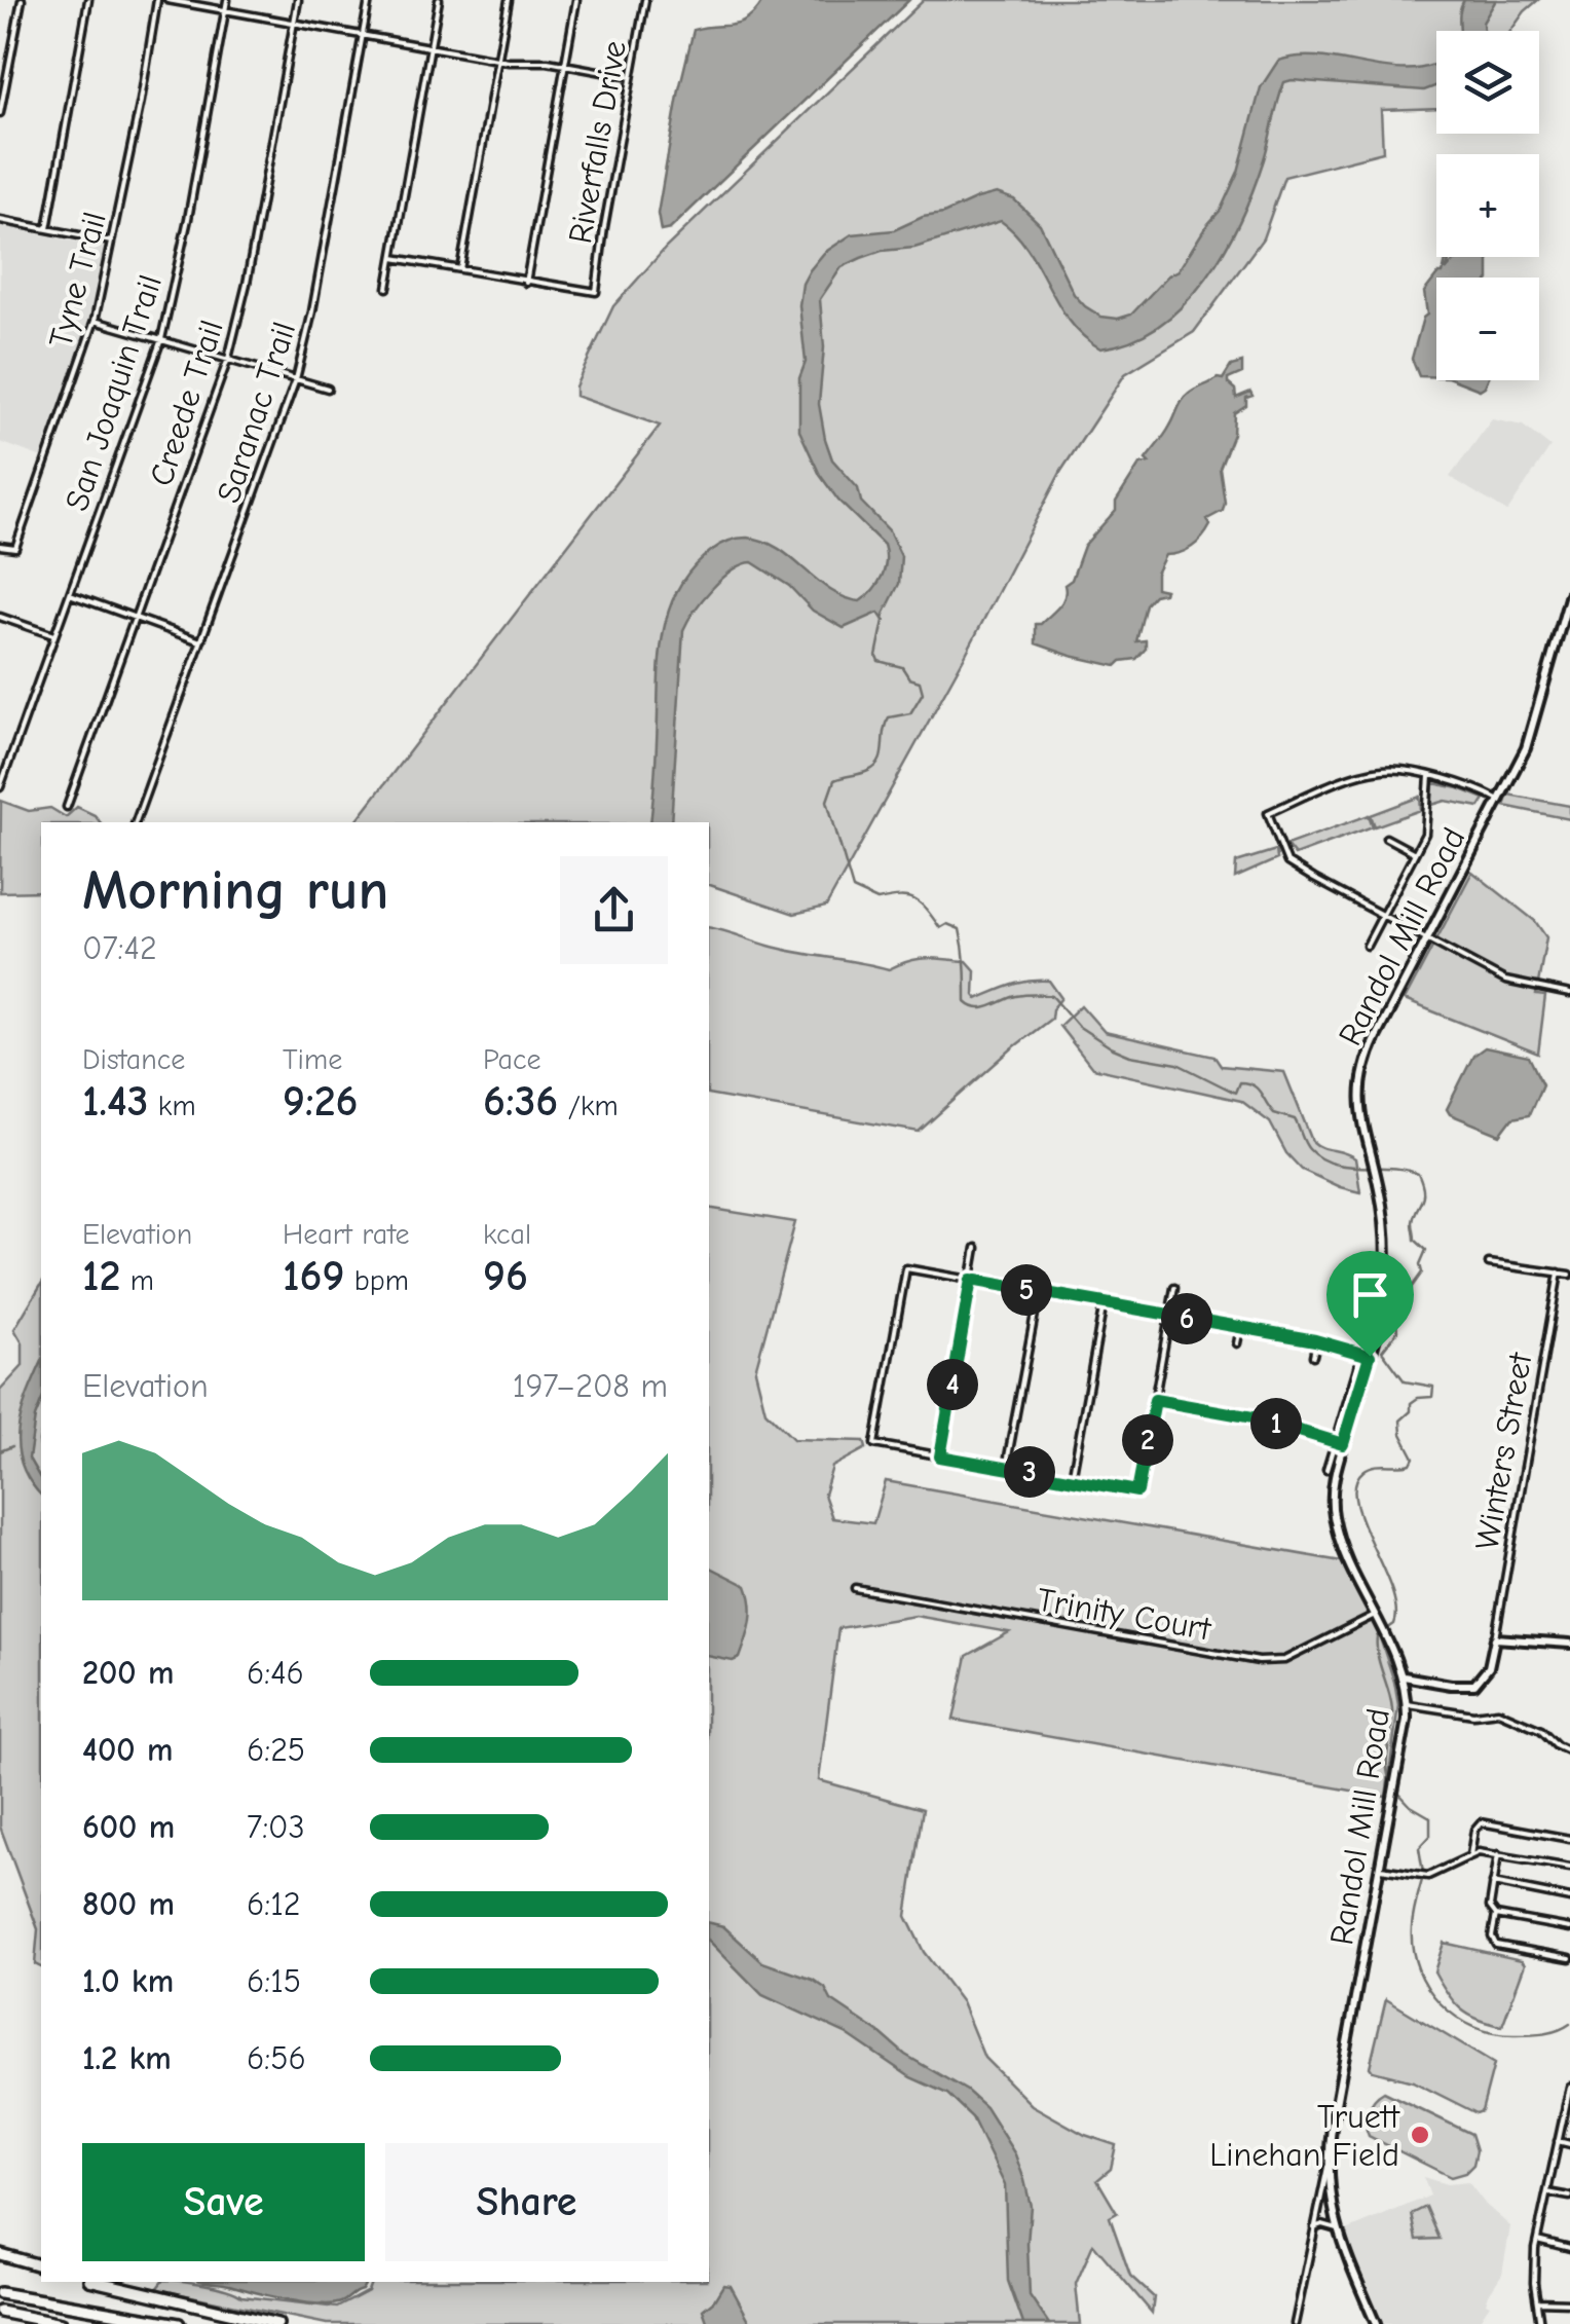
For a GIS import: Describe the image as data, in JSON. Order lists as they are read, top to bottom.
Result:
{
  "streets": {
    "main road": ["Randol Mill Road"],
    "street": [
      "Riverfalls Drive",
      "Tyne Trail",
      "San Joaquin Trail",
      "Creede Trail",
      "Saranac Trail",
      "Winters Street",
      "Trinity Court"
    ]
  },
  "crossings": [
    ["Randol Mill Road", "Trinity Court"]
  ],
  "places": ["Truett Linehan Field"],
  "page": {
    "map_buttons": ["+", "−"],
    "heading": ["Morning run", "07:42"],
    "stats": [
      ["Distance", "1.43 km"],
      ["Time", "9:26"],
      ["Pace", "6:36 /km"],
      ["Elevation", "12 m"],
      ["Heart rate", "169 bpm"],
      ["kcal", "96"]
    ],
    "pins": [
      "5",
      "6",
      "4",
      "1",
      "2",
      "3"
    ],
    "chart": ["Elevation", "197–208 m"],
    "list": [
      {
        "name": "200 m",
        "note": "6:46"
      },
      {
        "name": "400 m",
        "note": "6:25"
      },
      {
        "name": "600 m",
        "note": "7:03"
      },
      {
        "name": "800 m",
        "note": "6:12"
      },
      {
        "name": "1.0 km",
        "note": "6:15"
      },
      {
        "name": "1.2 km",
        "note": "6:56"
      }
    ],
    "buttons": ["Save", "Share"]
  }
}
